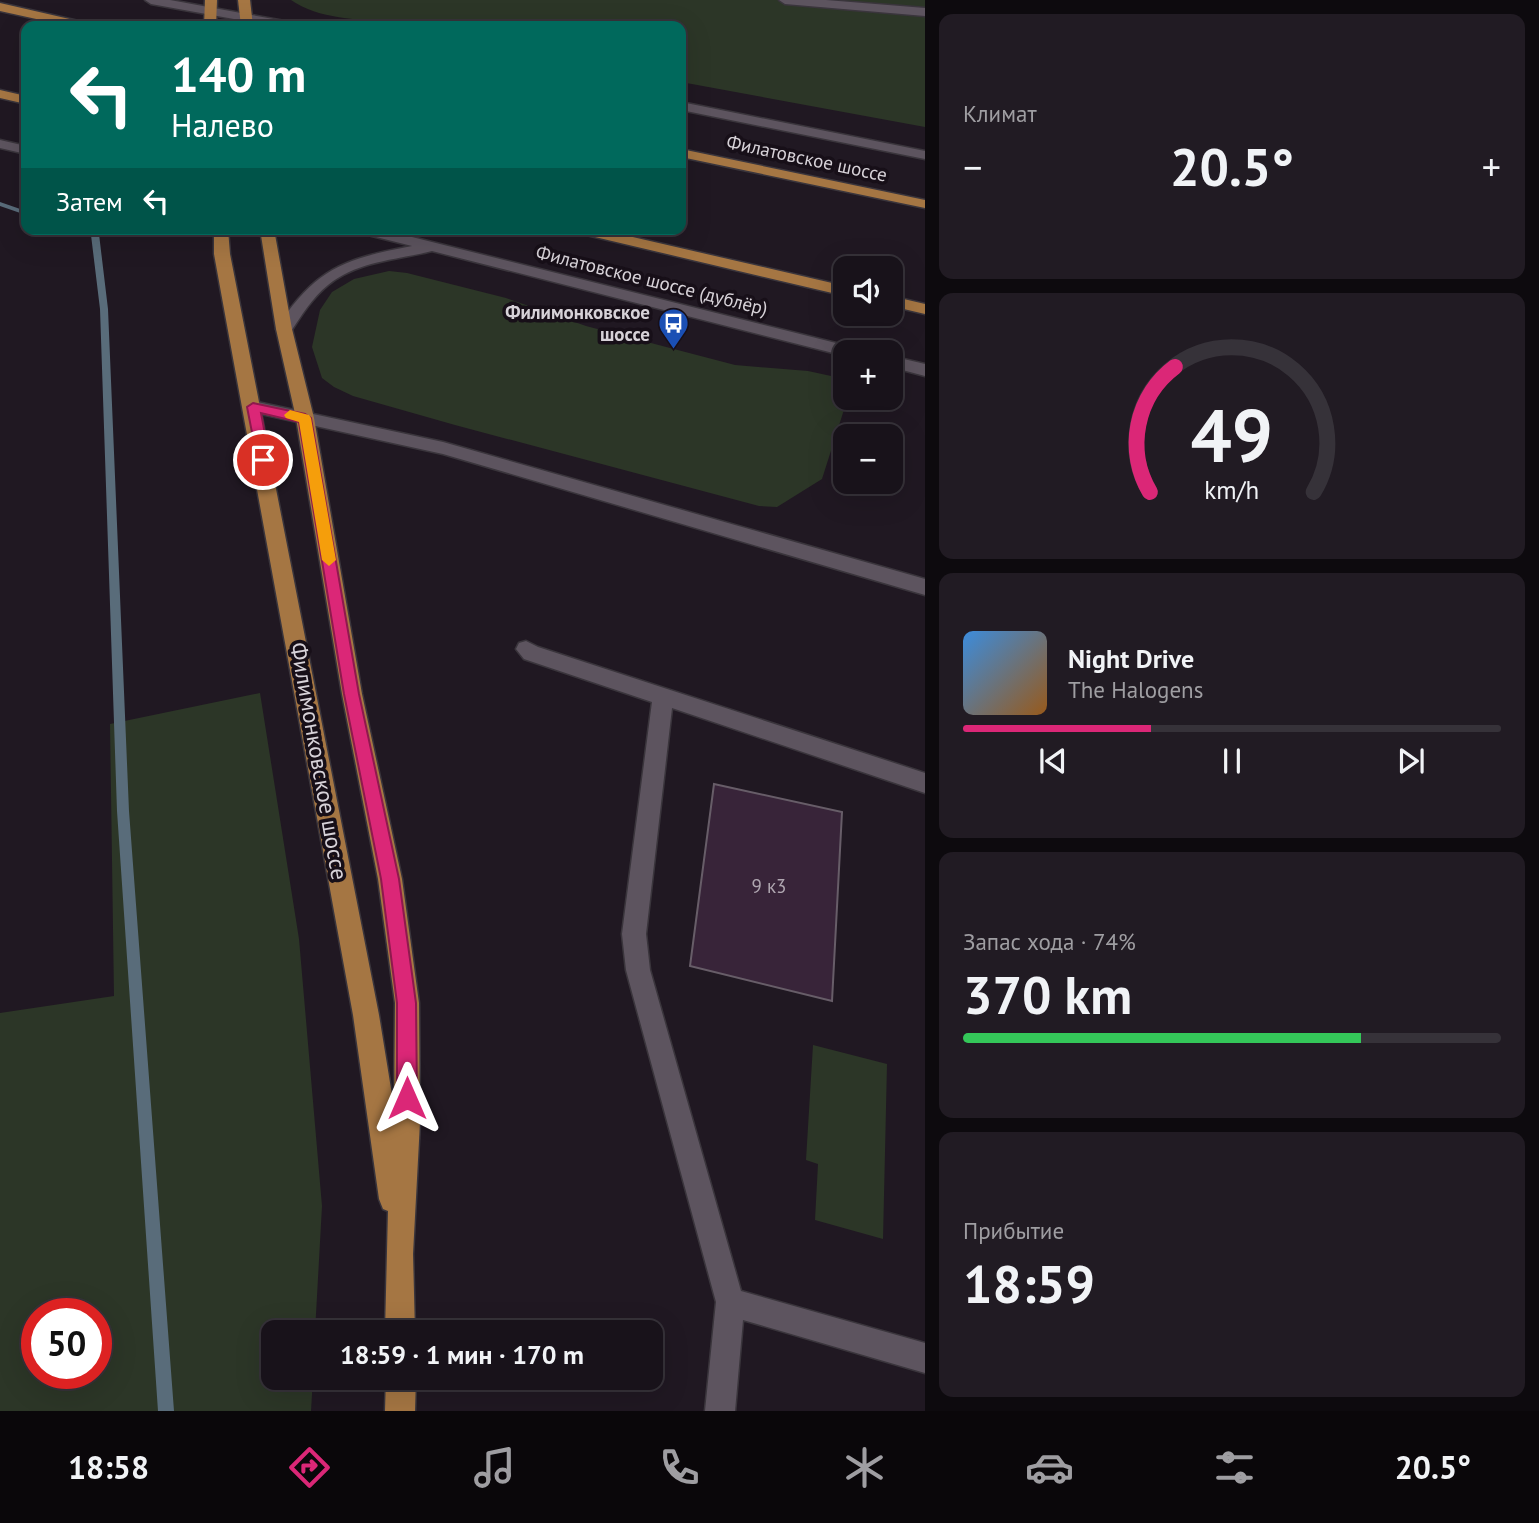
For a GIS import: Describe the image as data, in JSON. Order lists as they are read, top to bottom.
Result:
{
  "streets": {
    "main road": ["Филатовское шоссе", "Филимонковское шоссе"],
    "street": ["Филатовское шоссе (дублёр)"]
  },
  "places": {
    "bus stop": ["Филимонковское шоссе"]
  },
  "house_numbers": ["9 к3"],
  "page": {
    "tile": [
      "Климат",
      ["Запас хода · 74%", "370 km"],
      ["Прибытие", "18:59"]
    ],
    "turn": ["140 m", "Налево"],
    "heat": ["−", "20.5°", "+"],
    "then": "Затем",
    "map_buttons": ["+", "−"],
    "song": ["Night Drive", "The Halogens"],
    "limit": "50",
    "trip": "18:59 · 1 мин · 170 m",
    "tabs": ["18:58", "20.5°"],
    "gauge": ["49", "km/h"]
  }
}
